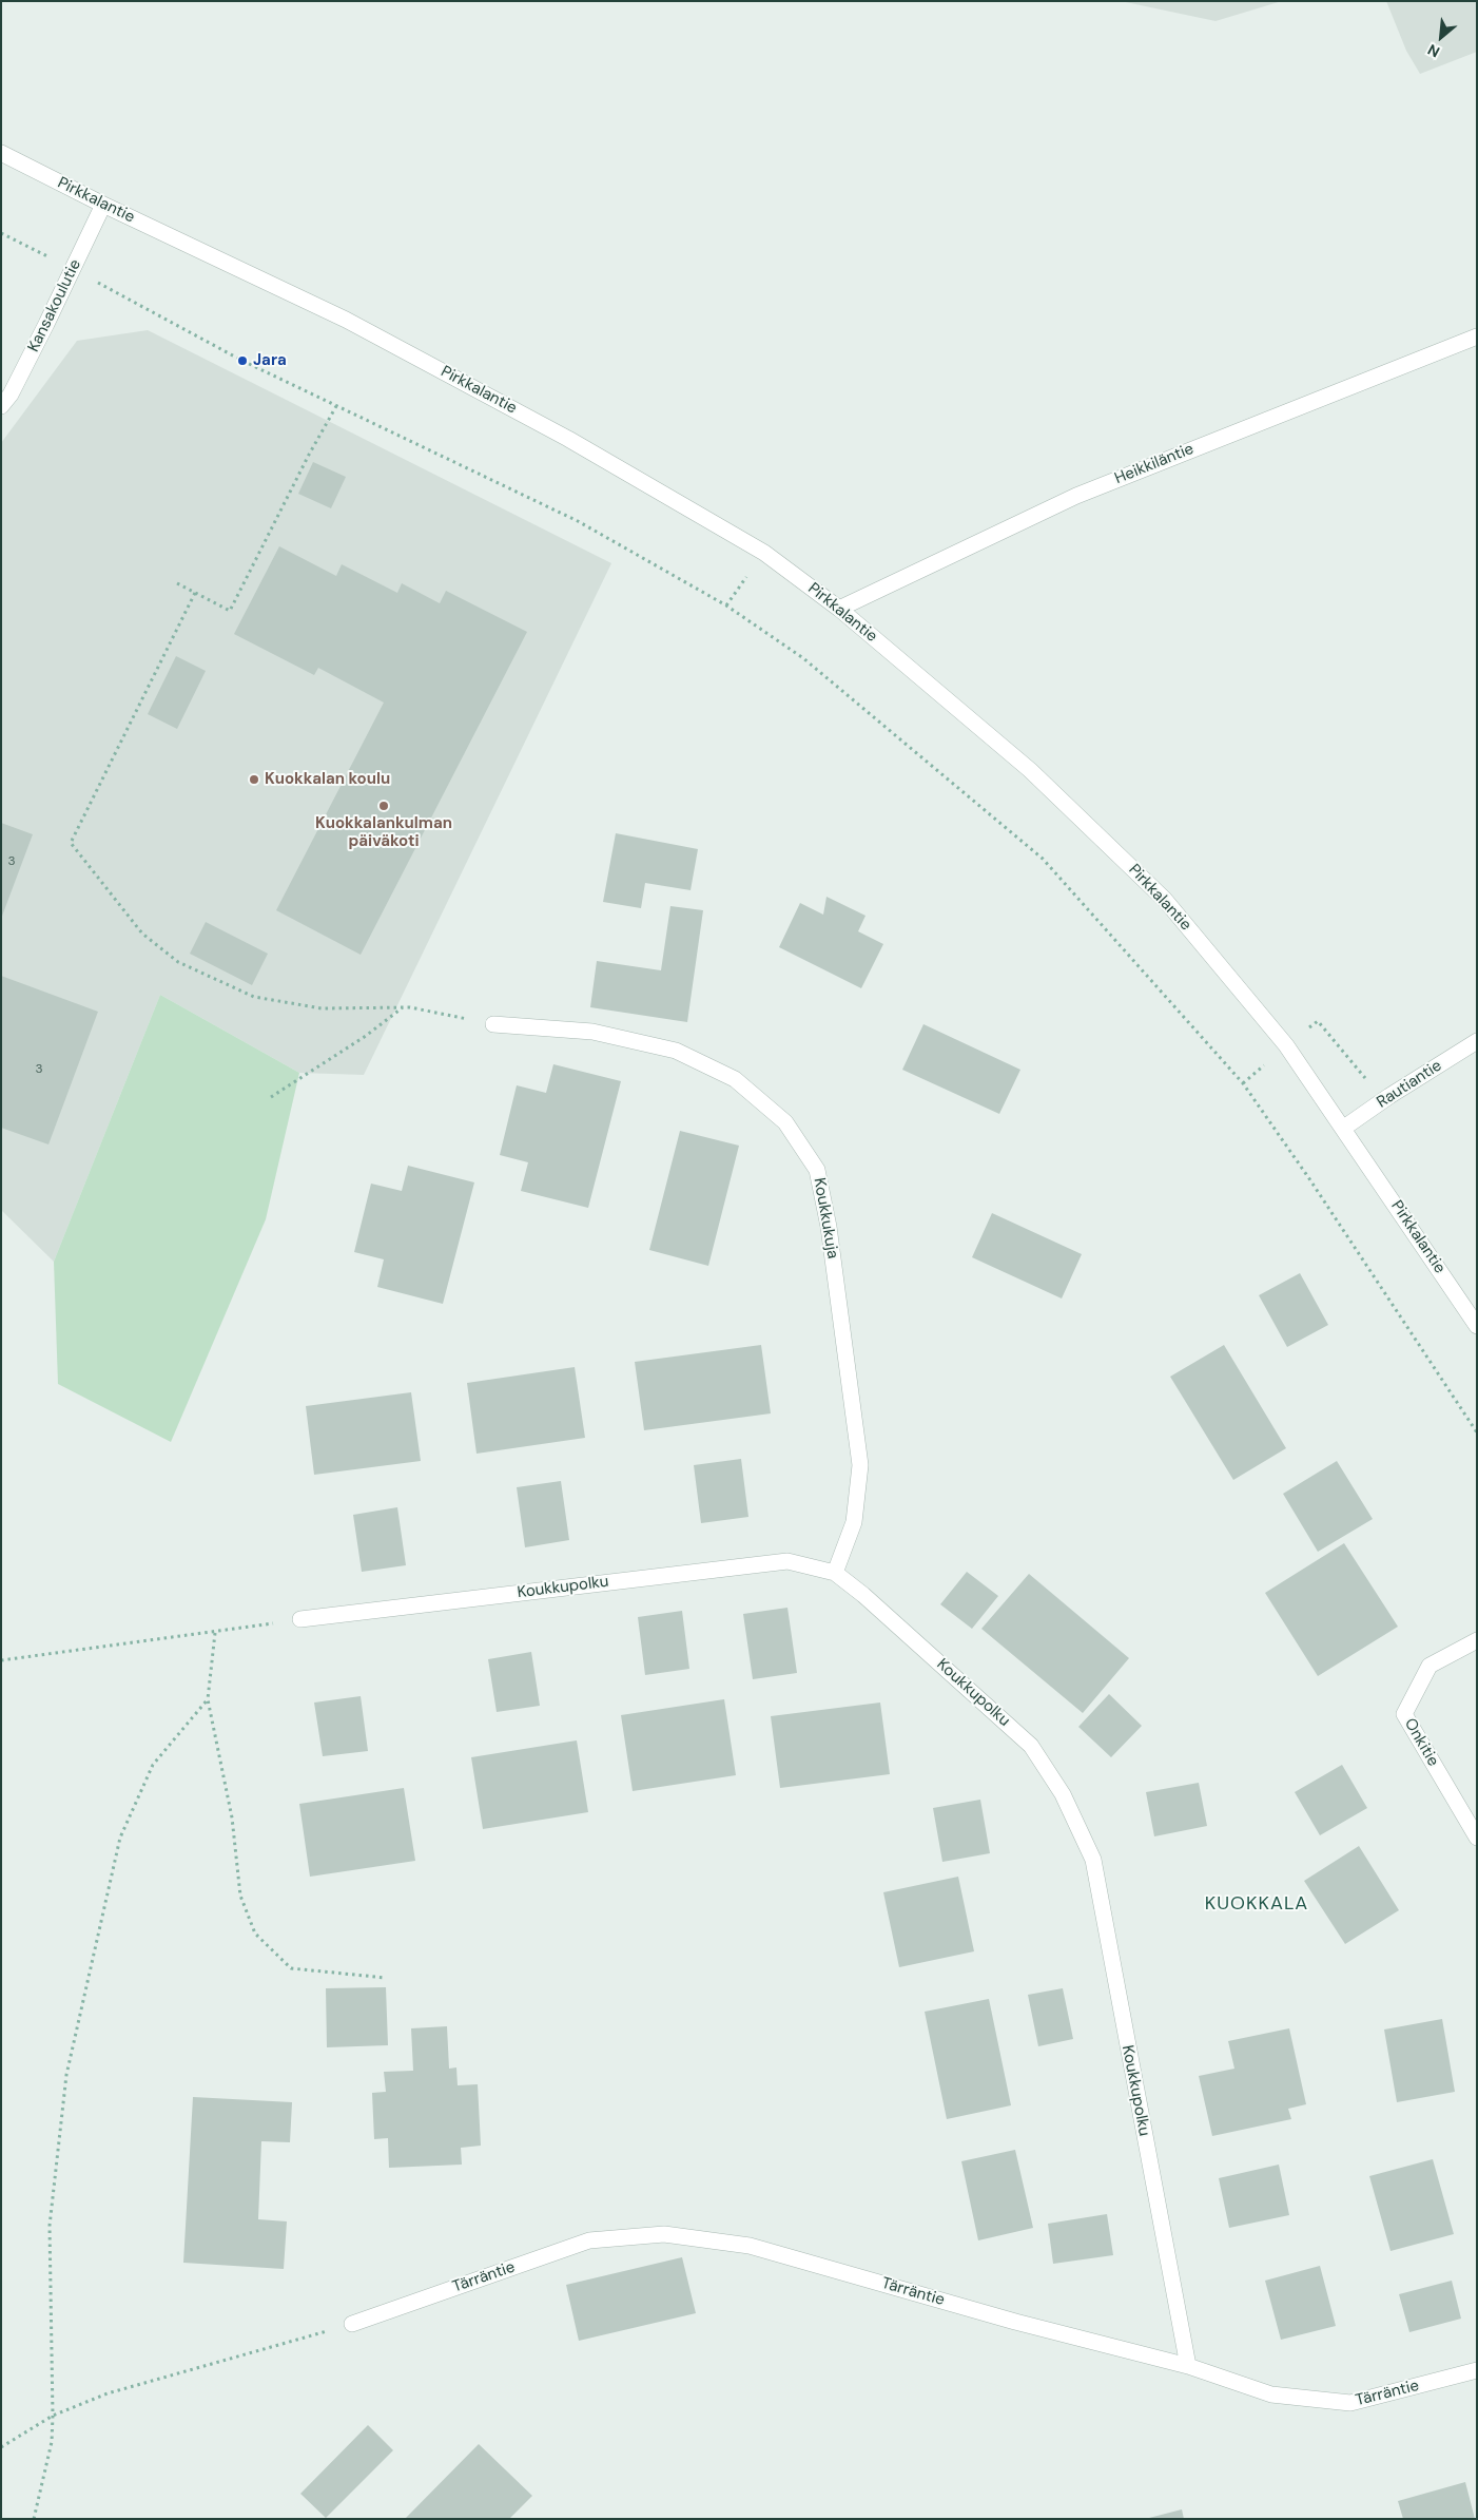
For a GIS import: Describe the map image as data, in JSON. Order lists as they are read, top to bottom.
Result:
{
  "streets": {
    "street": [
      "Pirkkalantie",
      "Kansakoulutie",
      "Heikkiläntie",
      "Rautiantie",
      "Koukkukuja",
      "Koukkupolku",
      "Onkitie",
      "Tärräntie"
    ]
  },
  "crossings": [
    ["Pirkkalantie", "Kansakoulutie"],
    ["Pirkkalantie", "Heikkiläntie"],
    ["Pirkkalantie", "Rautiantie"],
    ["Koukkukuja", "Koukkupolku"],
    ["Koukkupolku", "Tärräntie"]
  ],
  "districts": ["KUOKKALA"],
  "places": ["Jara", "Kuokkalan koulu", "Kuokkalankulman päiväkoti"],
  "house_numbers": ["3", "3"],
  "north": "bottom left"
}
